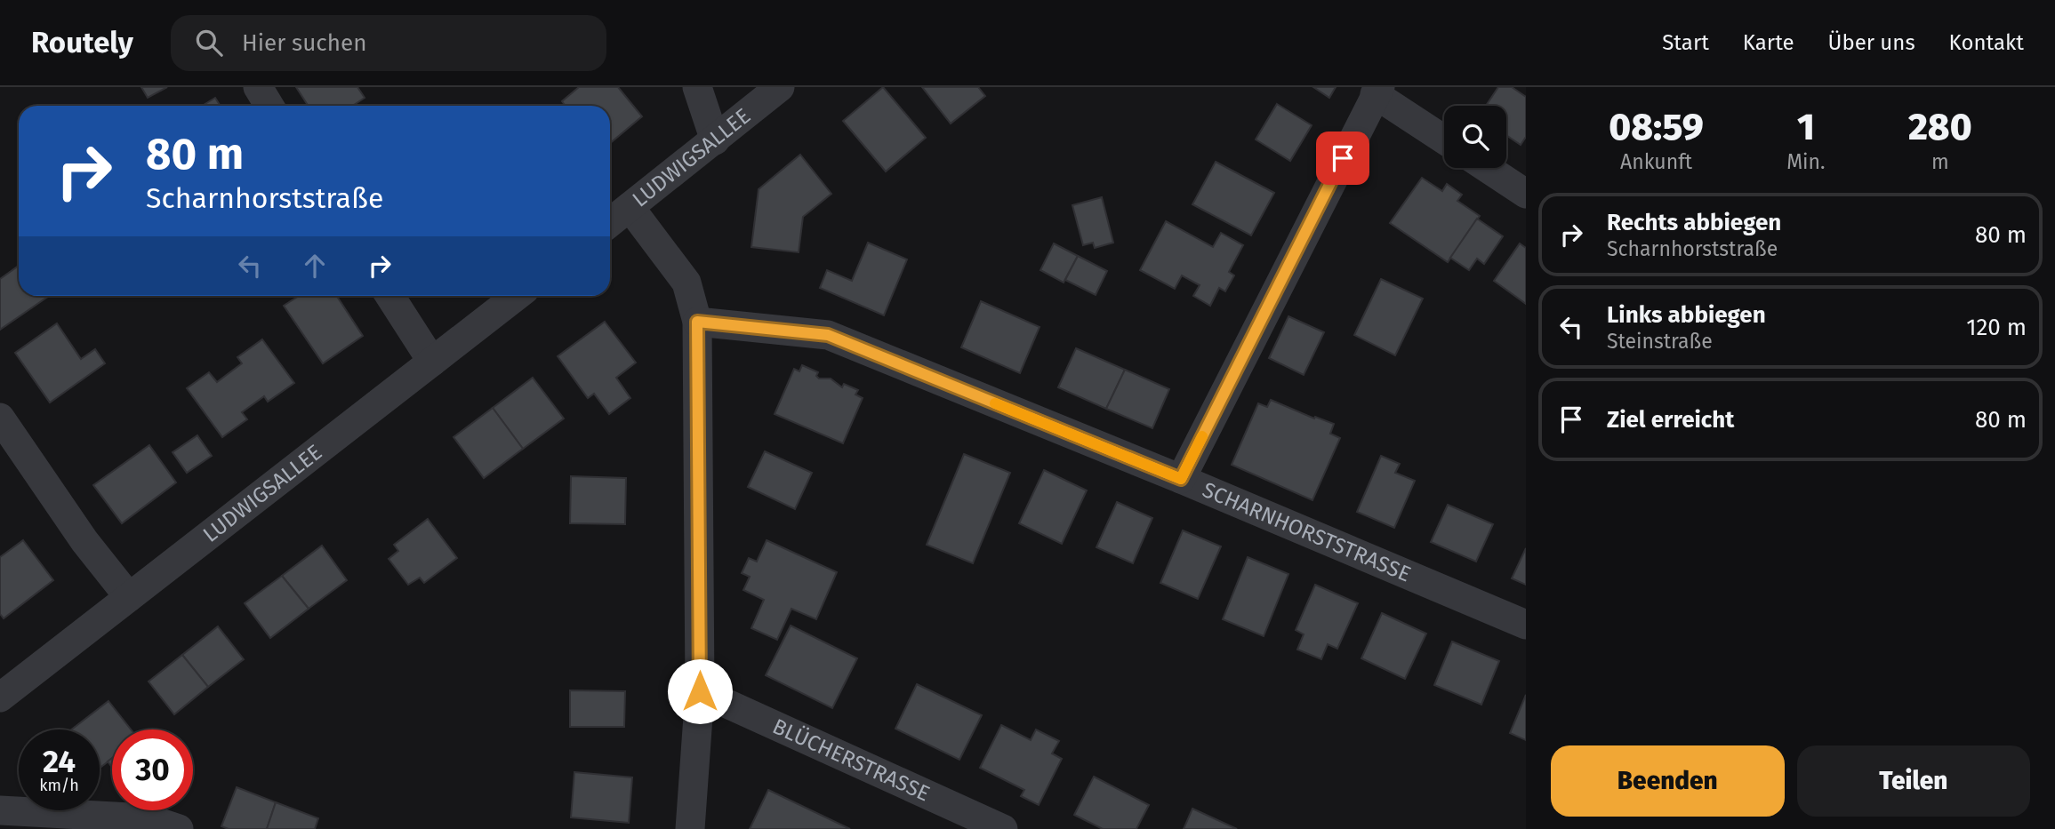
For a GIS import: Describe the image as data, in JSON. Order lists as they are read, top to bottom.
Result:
{
  "streets": {
    "street": ["LUDWIGSALLEE", "SCHARNHORSTSTRASSE", "BLÜCHERSTRASSE"]
  },
  "page": {
    "header": "Routely",
    "search": "Hier suchen",
    "nav": [
      "Start",
      "Karte",
      "Über uns",
      "Kontakt"
    ],
    "eta": [
      "08:59",
      "Ankunft",
      "1",
      "Min.",
      "280",
      "m"
    ],
    "turn": ["80 m", "Scharnhorststraße"],
    "list": [
      {
        "name": "Rechts abbiegen",
        "note": "Scharnhorststraße",
        "value": "80 m"
      },
      {
        "name": "Links abbiegen",
        "note": "Steinstraße",
        "value": "120 m"
      },
      {
        "name": "Ziel erreicht",
        "value": "80 m"
      }
    ],
    "speed": "24 km/h",
    "limit": "30",
    "buttons": ["Beenden", "Teilen"]
  }
}
